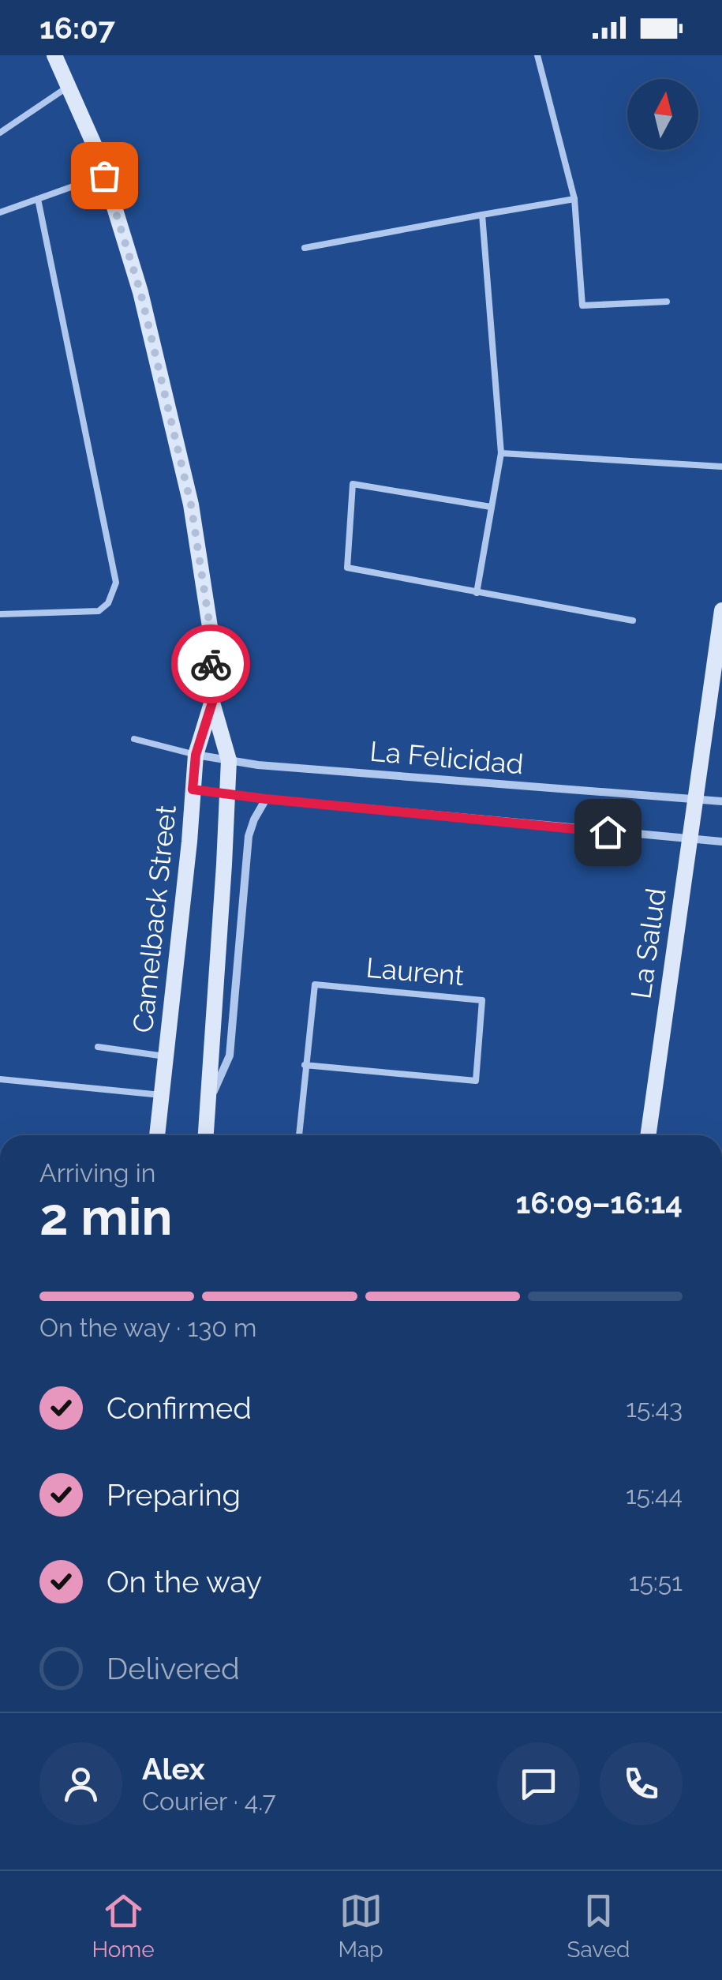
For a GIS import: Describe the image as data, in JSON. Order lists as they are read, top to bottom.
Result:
{
  "streets": {
    "street": ["La Felicidad", "Camelback Street", "La Salud"],
    "lane": ["Laurent"]
  },
  "crossings": [
    ["La Felicidad", "Camelback Street"],
    ["La Felicidad", "La Salud"]
  ],
  "north": "top",
  "page": {
    "status": "16:07",
    "heading": ["2 min", "Arriving in", "16:09–16:14"],
    "panel": ["Alex", "Courier · 4.7"],
    "bar": "On the way · 130 m",
    "list": [
      ["Confirmed", "15:43"],
      ["Preparing", "15:44"],
      ["On the way", "15:51"],
      "Delivered"
    ],
    "tabs": ["Home", "Map", "Saved"]
  }
}
